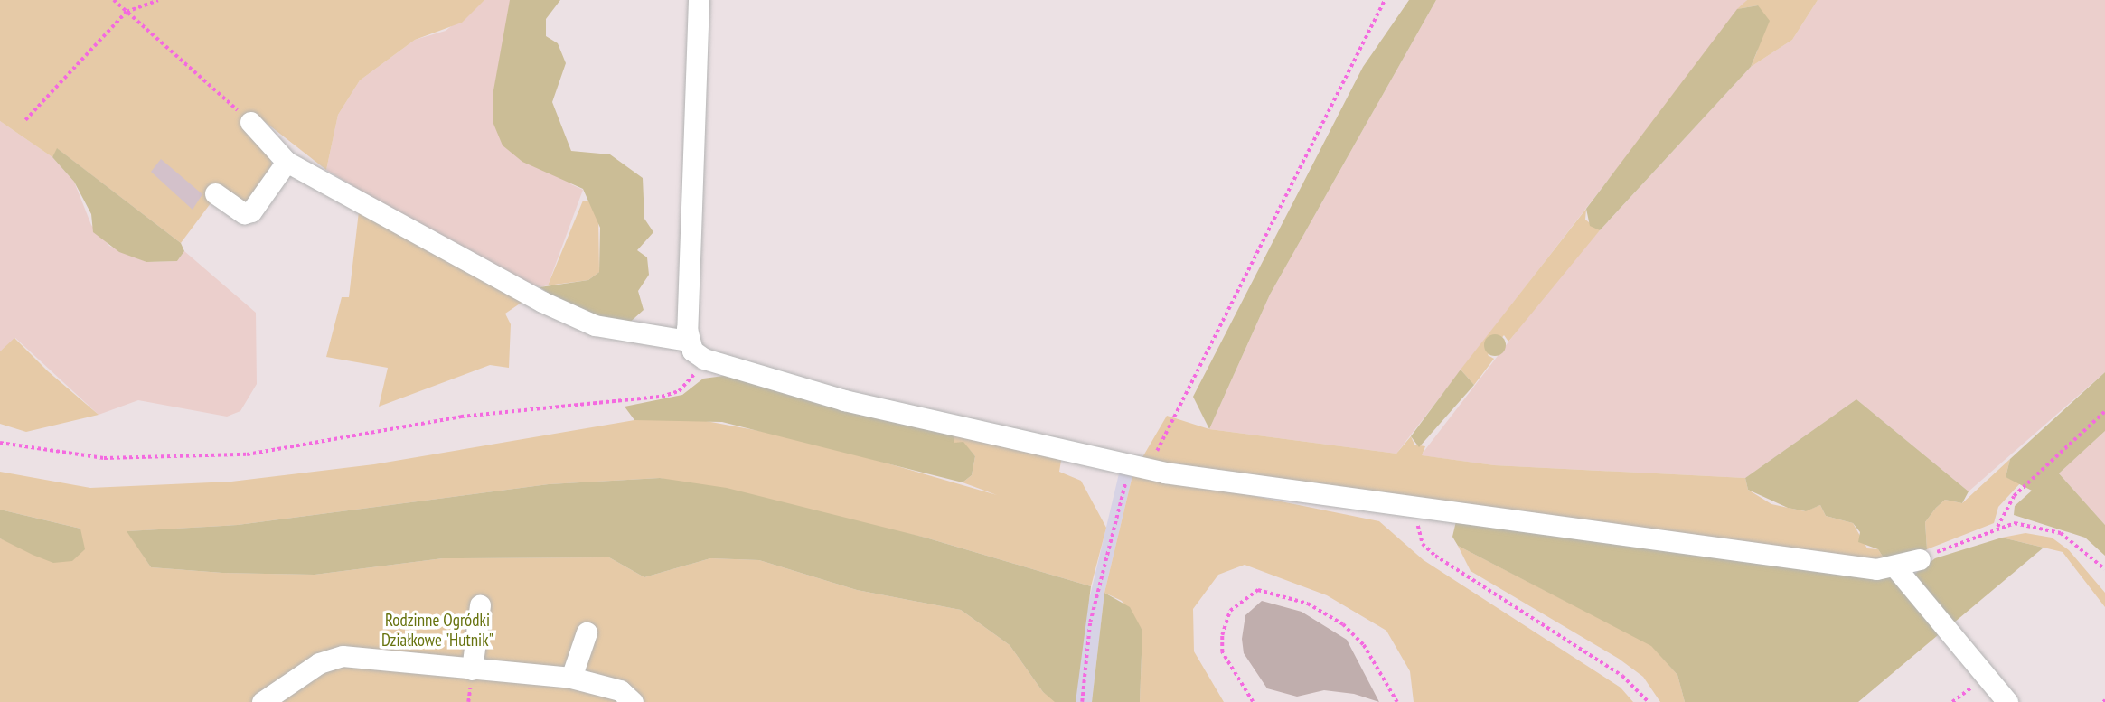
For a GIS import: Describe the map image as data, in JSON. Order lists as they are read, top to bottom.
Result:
{
  "parks": ["Rodzinne Ogródki Działkowe \"Hutnik\""]
}
